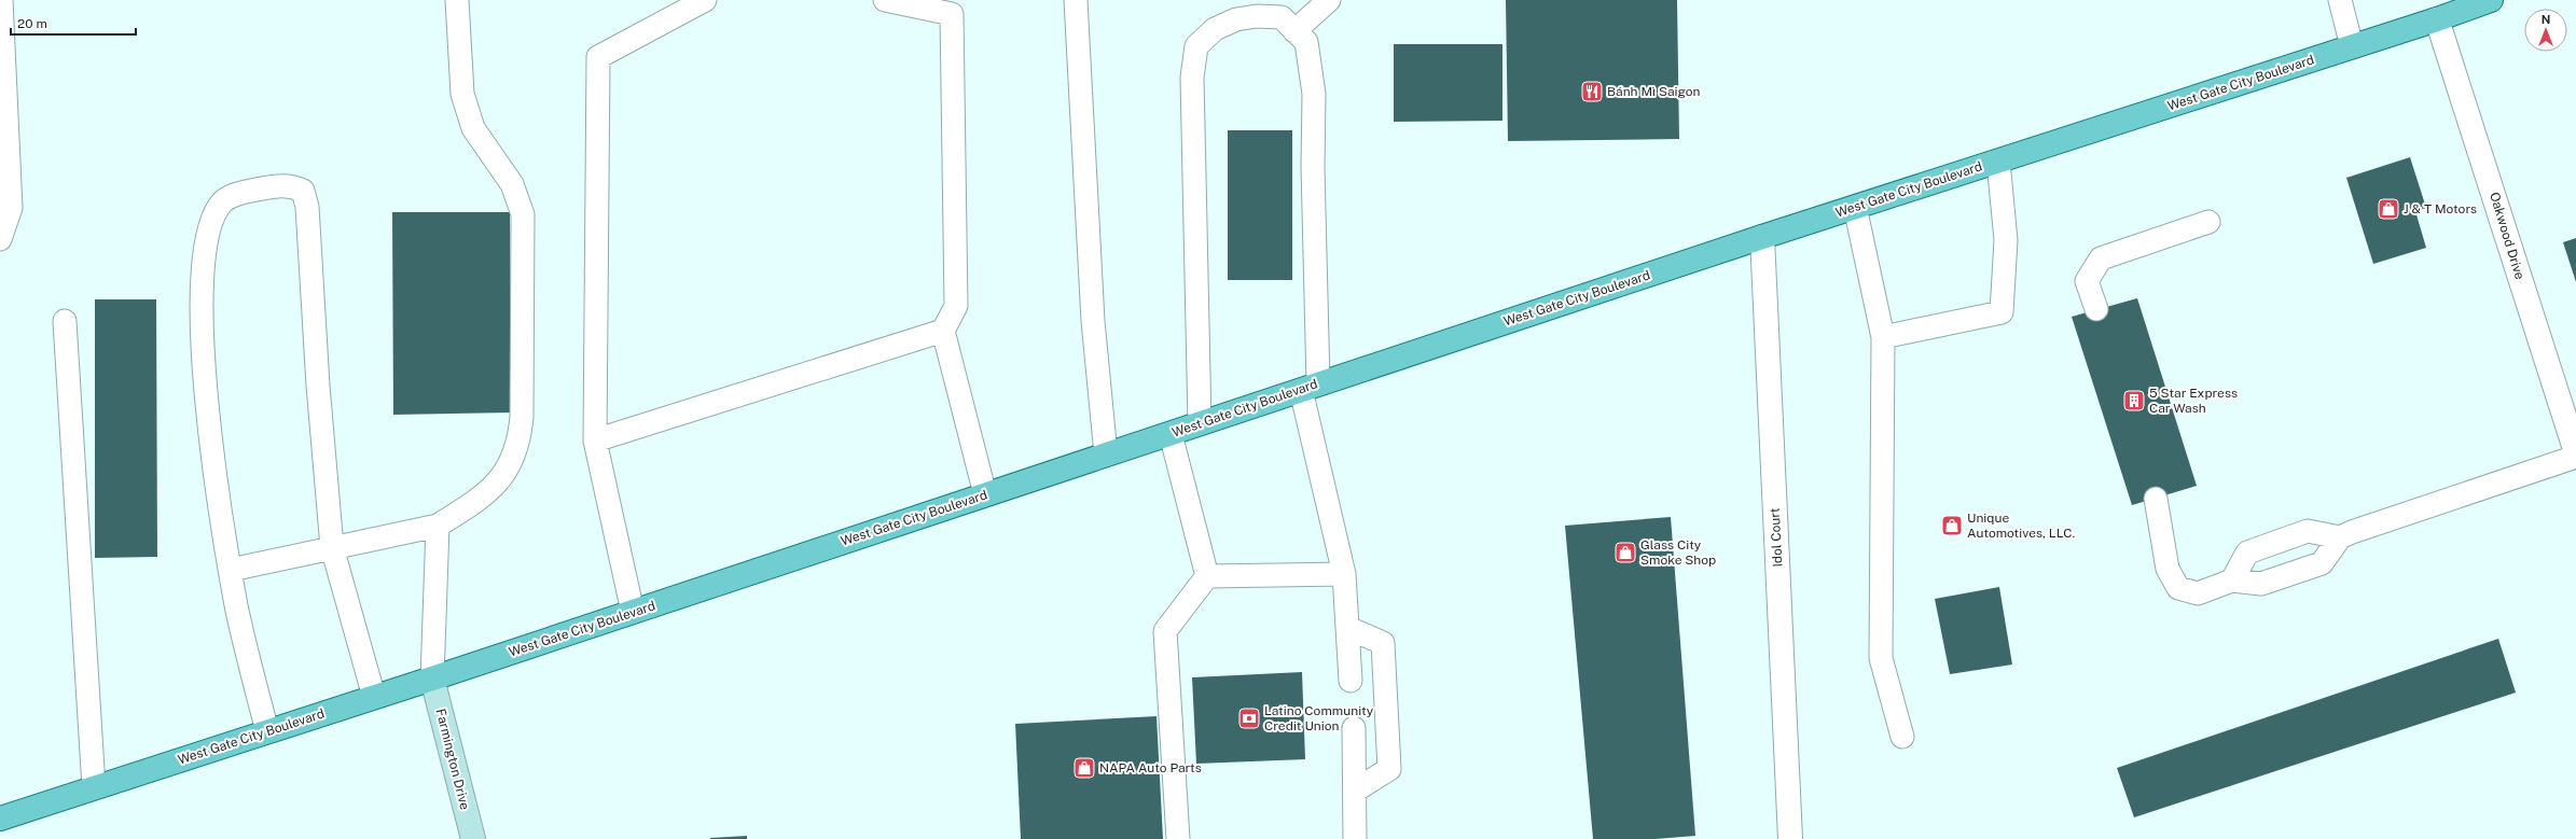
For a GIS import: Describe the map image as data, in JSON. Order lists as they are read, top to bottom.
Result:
{
  "streets": {
    "main road": ["West Gate City Boulevard"],
    "street": ["Oakwood Drive", "Idol Court", "Farmington Drive"]
  },
  "crossings": [
    ["West Gate City Boulevard", "Oakwood Drive"],
    ["West Gate City Boulevard", "Idol Court"],
    ["West Gate City Boulevard", "Farmington Drive"]
  ],
  "places": {
    "restaurant": ["Bánh Mì Saigon"],
    "shop": [
      "J & T Motors",
      "Unique Automotives, LLC.",
      "Glass City Smoke Shop",
      "NAPA Auto Parts"
    ],
    "building": ["5 Star Express Car Wash"],
    "bank": ["Latino Community Credit Union"]
  },
  "scale_bar": "20 m",
  "north": "top"
}
